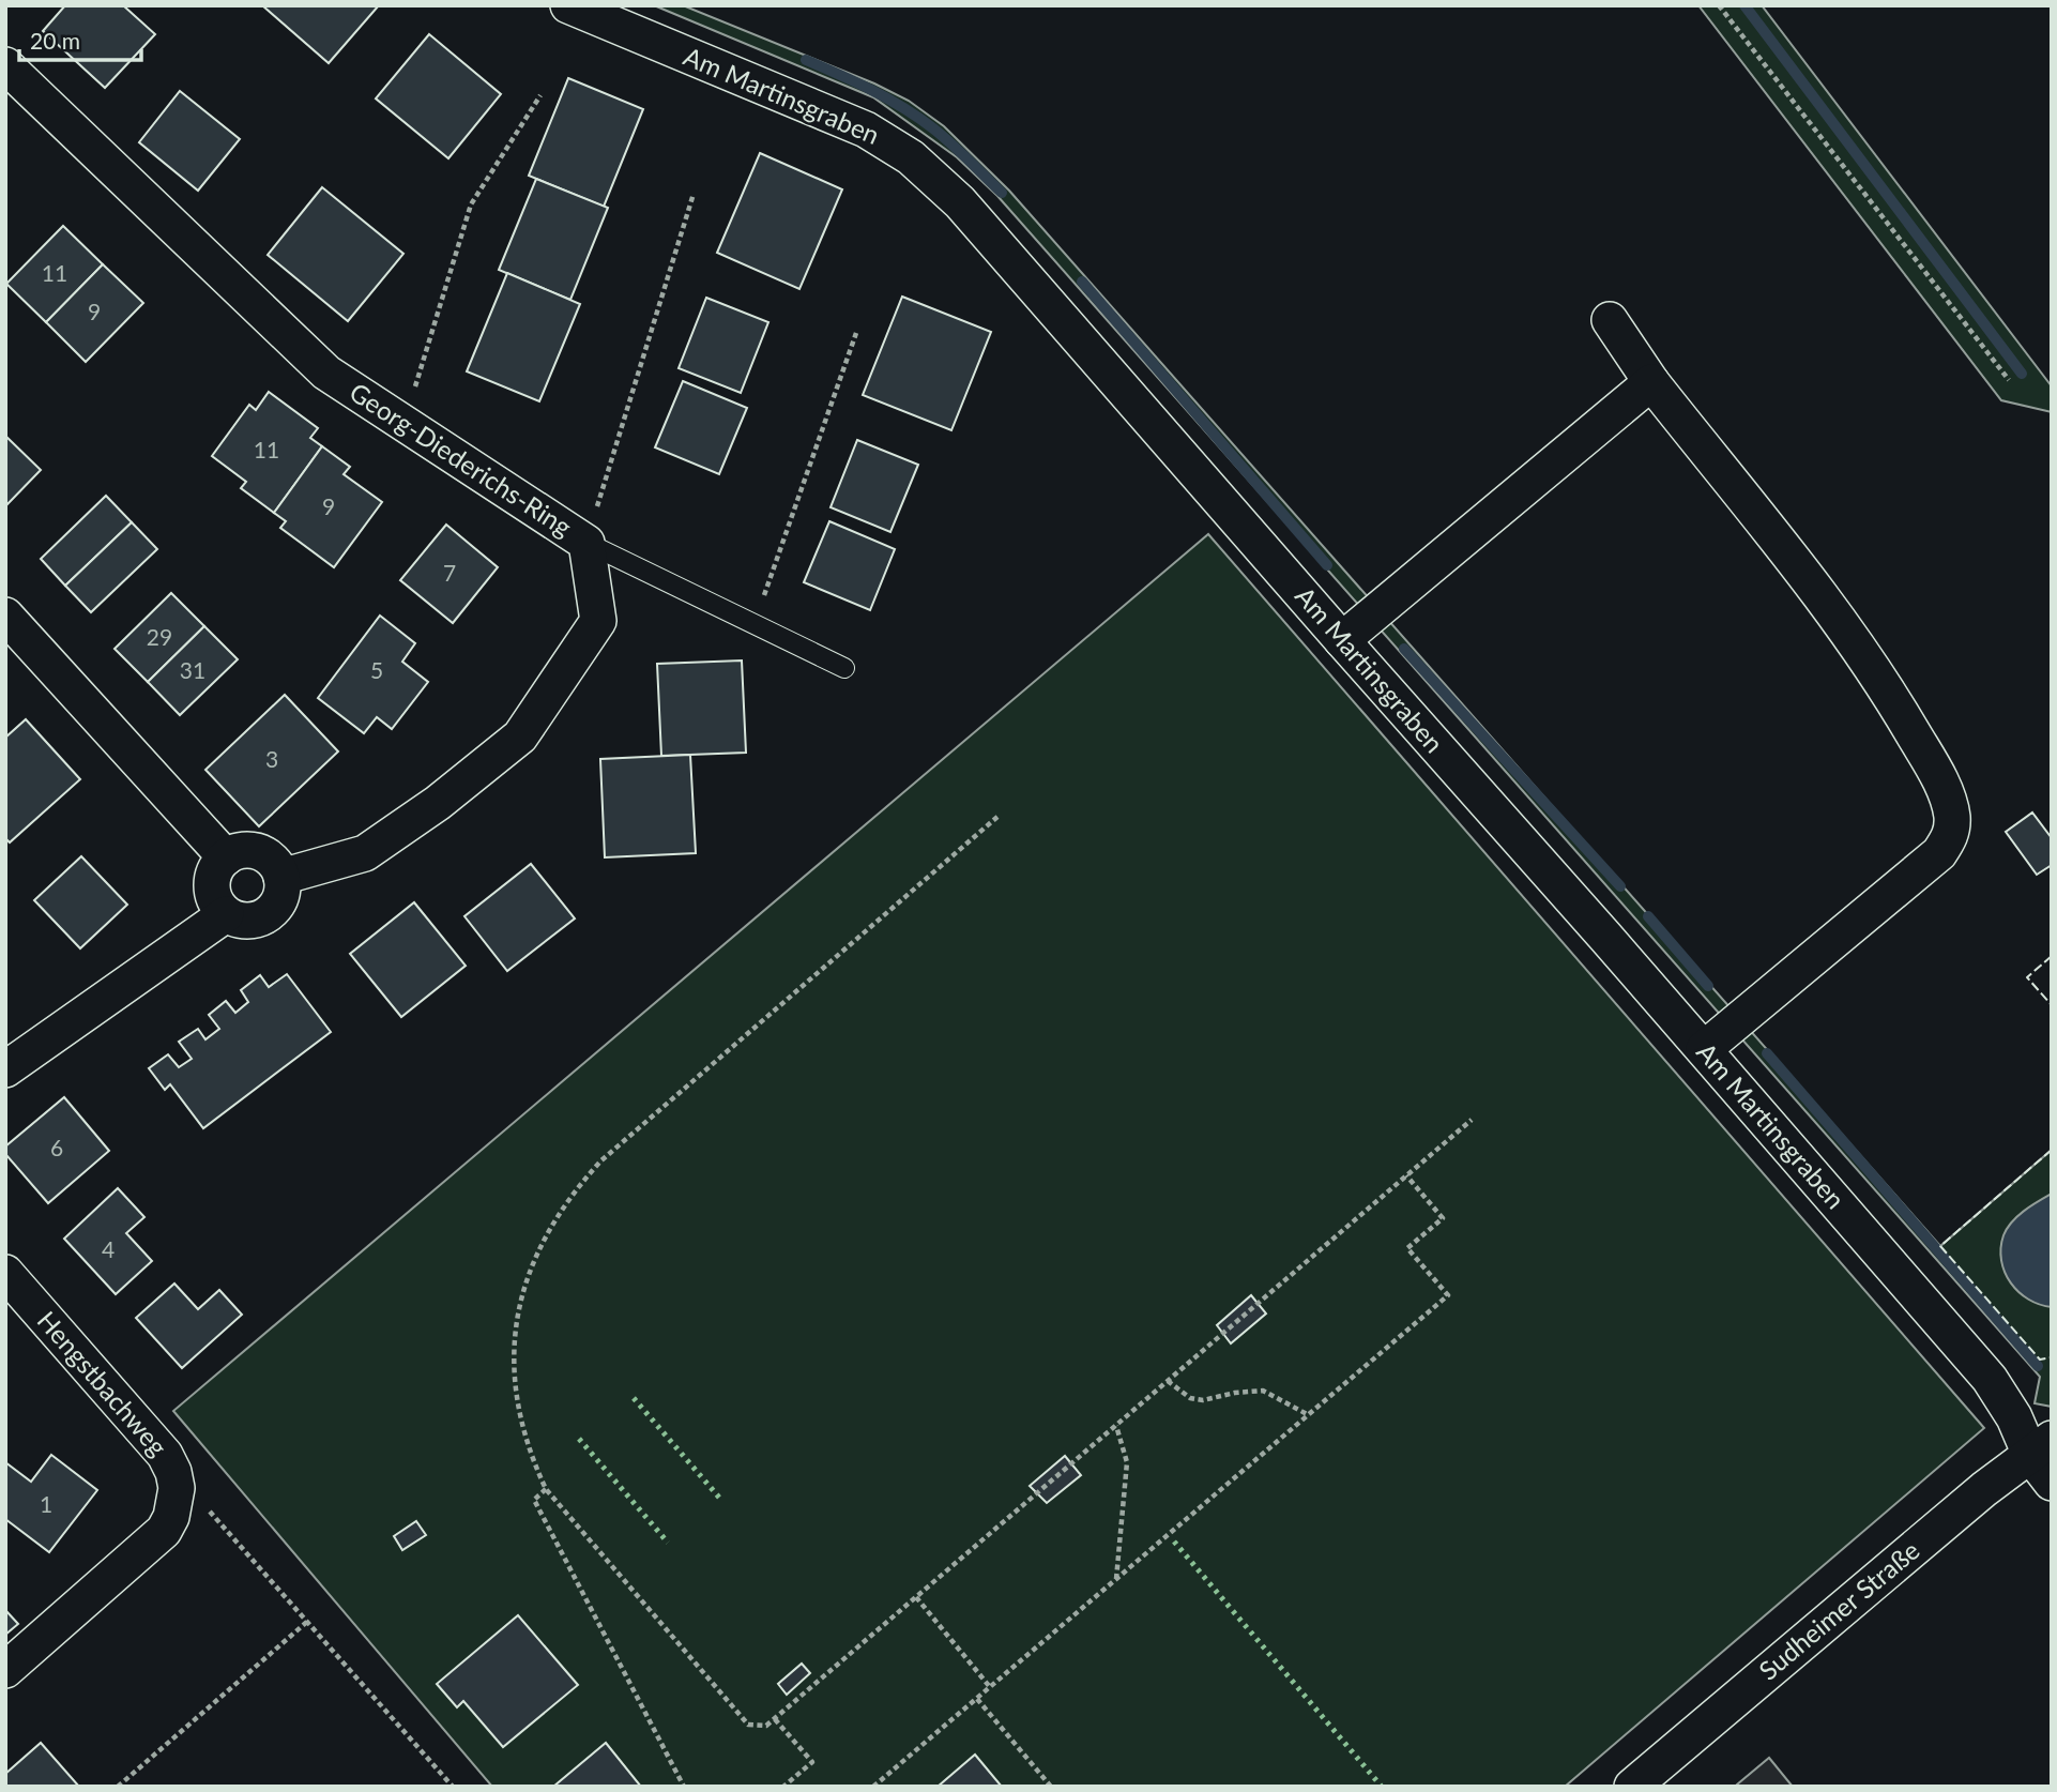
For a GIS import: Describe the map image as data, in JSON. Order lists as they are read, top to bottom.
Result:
{
  "streets": {
    "street": [
      "Am Martinsgraben",
      "Georg-Diederichs-Ring",
      "Hengstbachweg",
      "Sudheimer Straße"
    ]
  },
  "crossings": [
    ["Am Martinsgraben", "Sudheimer Straße"]
  ],
  "house_numbers": [
    "11",
    "9",
    "11",
    "9",
    "7",
    "29",
    "31",
    "5",
    "3",
    "6",
    "4",
    "1"
  ],
  "scale_bar": "20 m"
}
